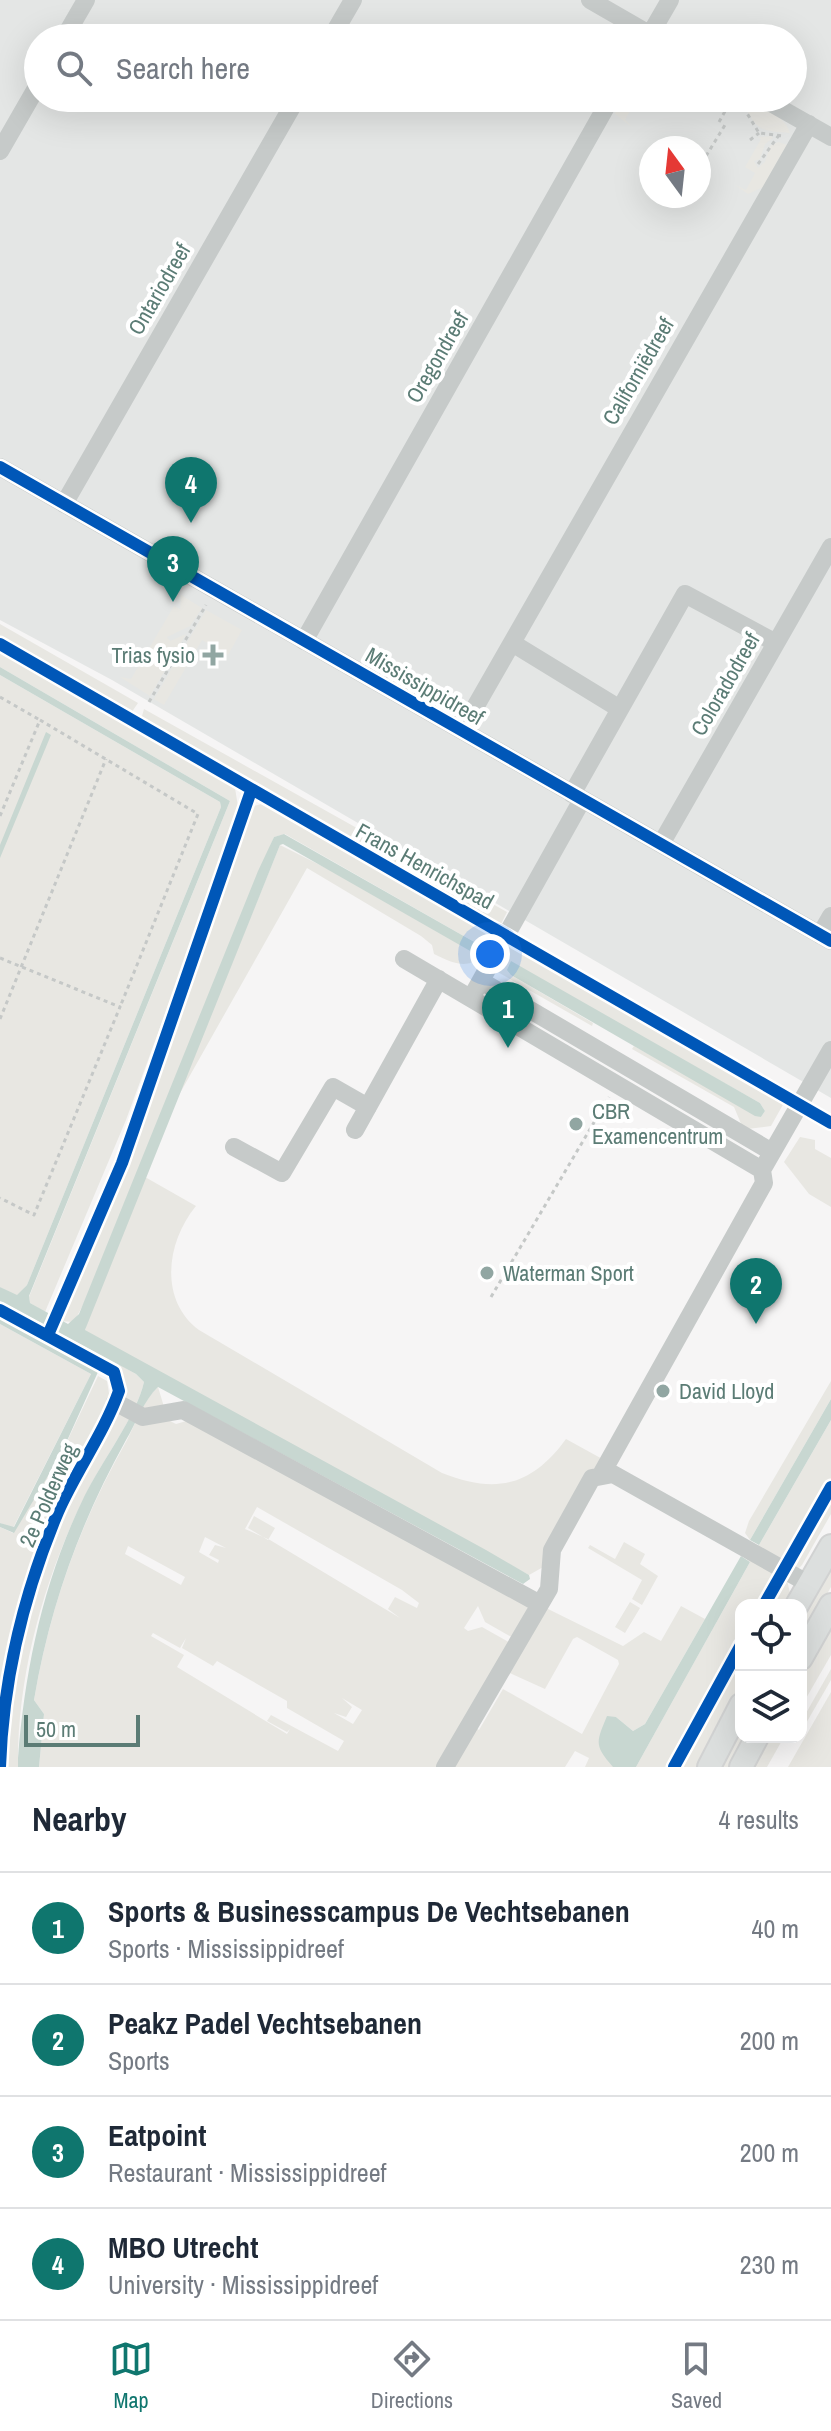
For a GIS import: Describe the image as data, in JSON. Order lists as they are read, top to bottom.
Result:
{
  "streets": {
    "street": [
      "Ontariodreef",
      "Oregondreef",
      "Californiëdreef",
      "Coloradodreef",
      "Mississippidreef"
    ],
    "cycle path": ["Frans Henrichspad", "2e Polderweg"]
  },
  "crossings": [
    ["Ontariodreef", "Mississippidreef"],
    ["Oregondreef", "Mississippidreef"],
    ["Californiëdreef", "Mississippidreef"],
    ["Coloradodreef", "Mississippidreef"]
  ],
  "places": {
    "health": ["Trias fysio"],
    "other": ["CBR Examencentrum", "Waterman Sport", "David Lloyd"]
  },
  "scale_bar": "50 m",
  "north": "top",
  "page": {
    "search": "Search here",
    "pins": [
      "4",
      "3",
      "1",
      "2"
    ],
    "scale": "50 m",
    "heading": ["Nearby", "4 results"],
    "list": [
      {
        "mark": "1",
        "name": "Sports & Businesscampus De Vechtsebanen",
        "note": "Sports · Mississippidreef",
        "value": "40 m"
      },
      {
        "mark": "2",
        "name": "Peakz Padel Vechtsebanen",
        "note": "Sports",
        "value": "200 m"
      },
      {
        "mark": "3",
        "name": "Eatpoint",
        "note": "Restaurant · Mississippidreef",
        "value": "200 m"
      },
      {
        "mark": "4",
        "name": "MBO Utrecht",
        "note": "University · Mississippidreef",
        "value": "230 m"
      }
    ],
    "nav": ["Map", "Directions", "Saved"]
  }
}
